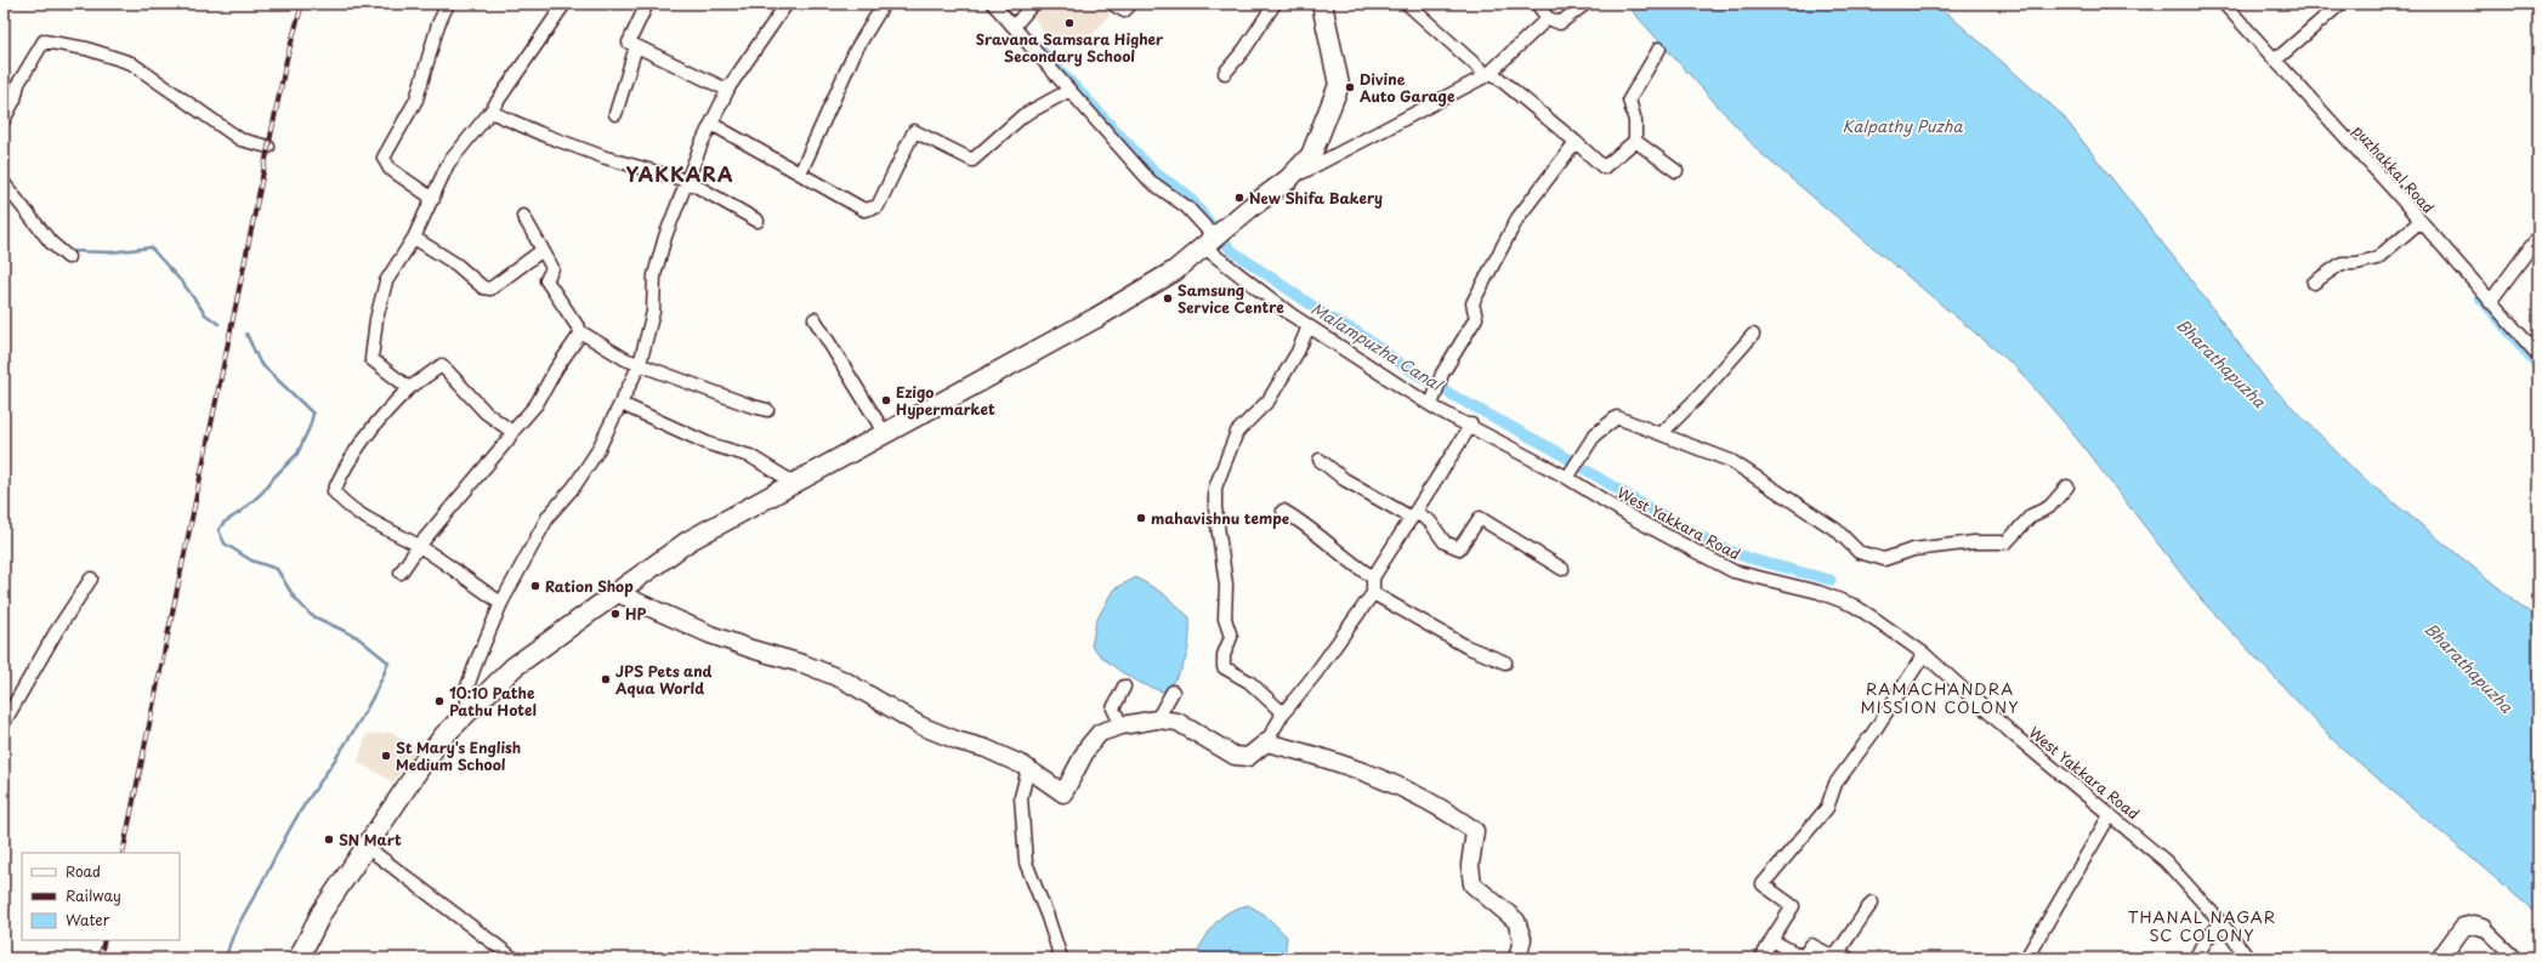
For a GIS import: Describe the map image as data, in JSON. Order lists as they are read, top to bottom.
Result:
{
  "streets": {
    "street": ["puzhakkal Road", "West Yakkara Road"]
  },
  "districts": ["YAKKARA", "RAMACHANDRA MISSION COLONY", "THANAL NAGAR SC COLONY"],
  "water": ["Kalpathy Puzha", "Malampuzha Canal", "Bharathapuzha"],
  "places": [
    "Sravana Samsara Higher Secondary School",
    "Divine Auto Garage",
    "New Shifa Bakery",
    "Samsung Service Centre",
    "Ezigo Hypermarket",
    "mahavishnu tempe",
    "Ration Shop",
    "HP",
    "JPS Pets and Aqua World",
    "10:10 Pathe Pathu Hotel",
    "St Mary's English Medium School",
    "SN Mart"
  ],
  "legend": ["Road", "Railway", "Water"]
}
